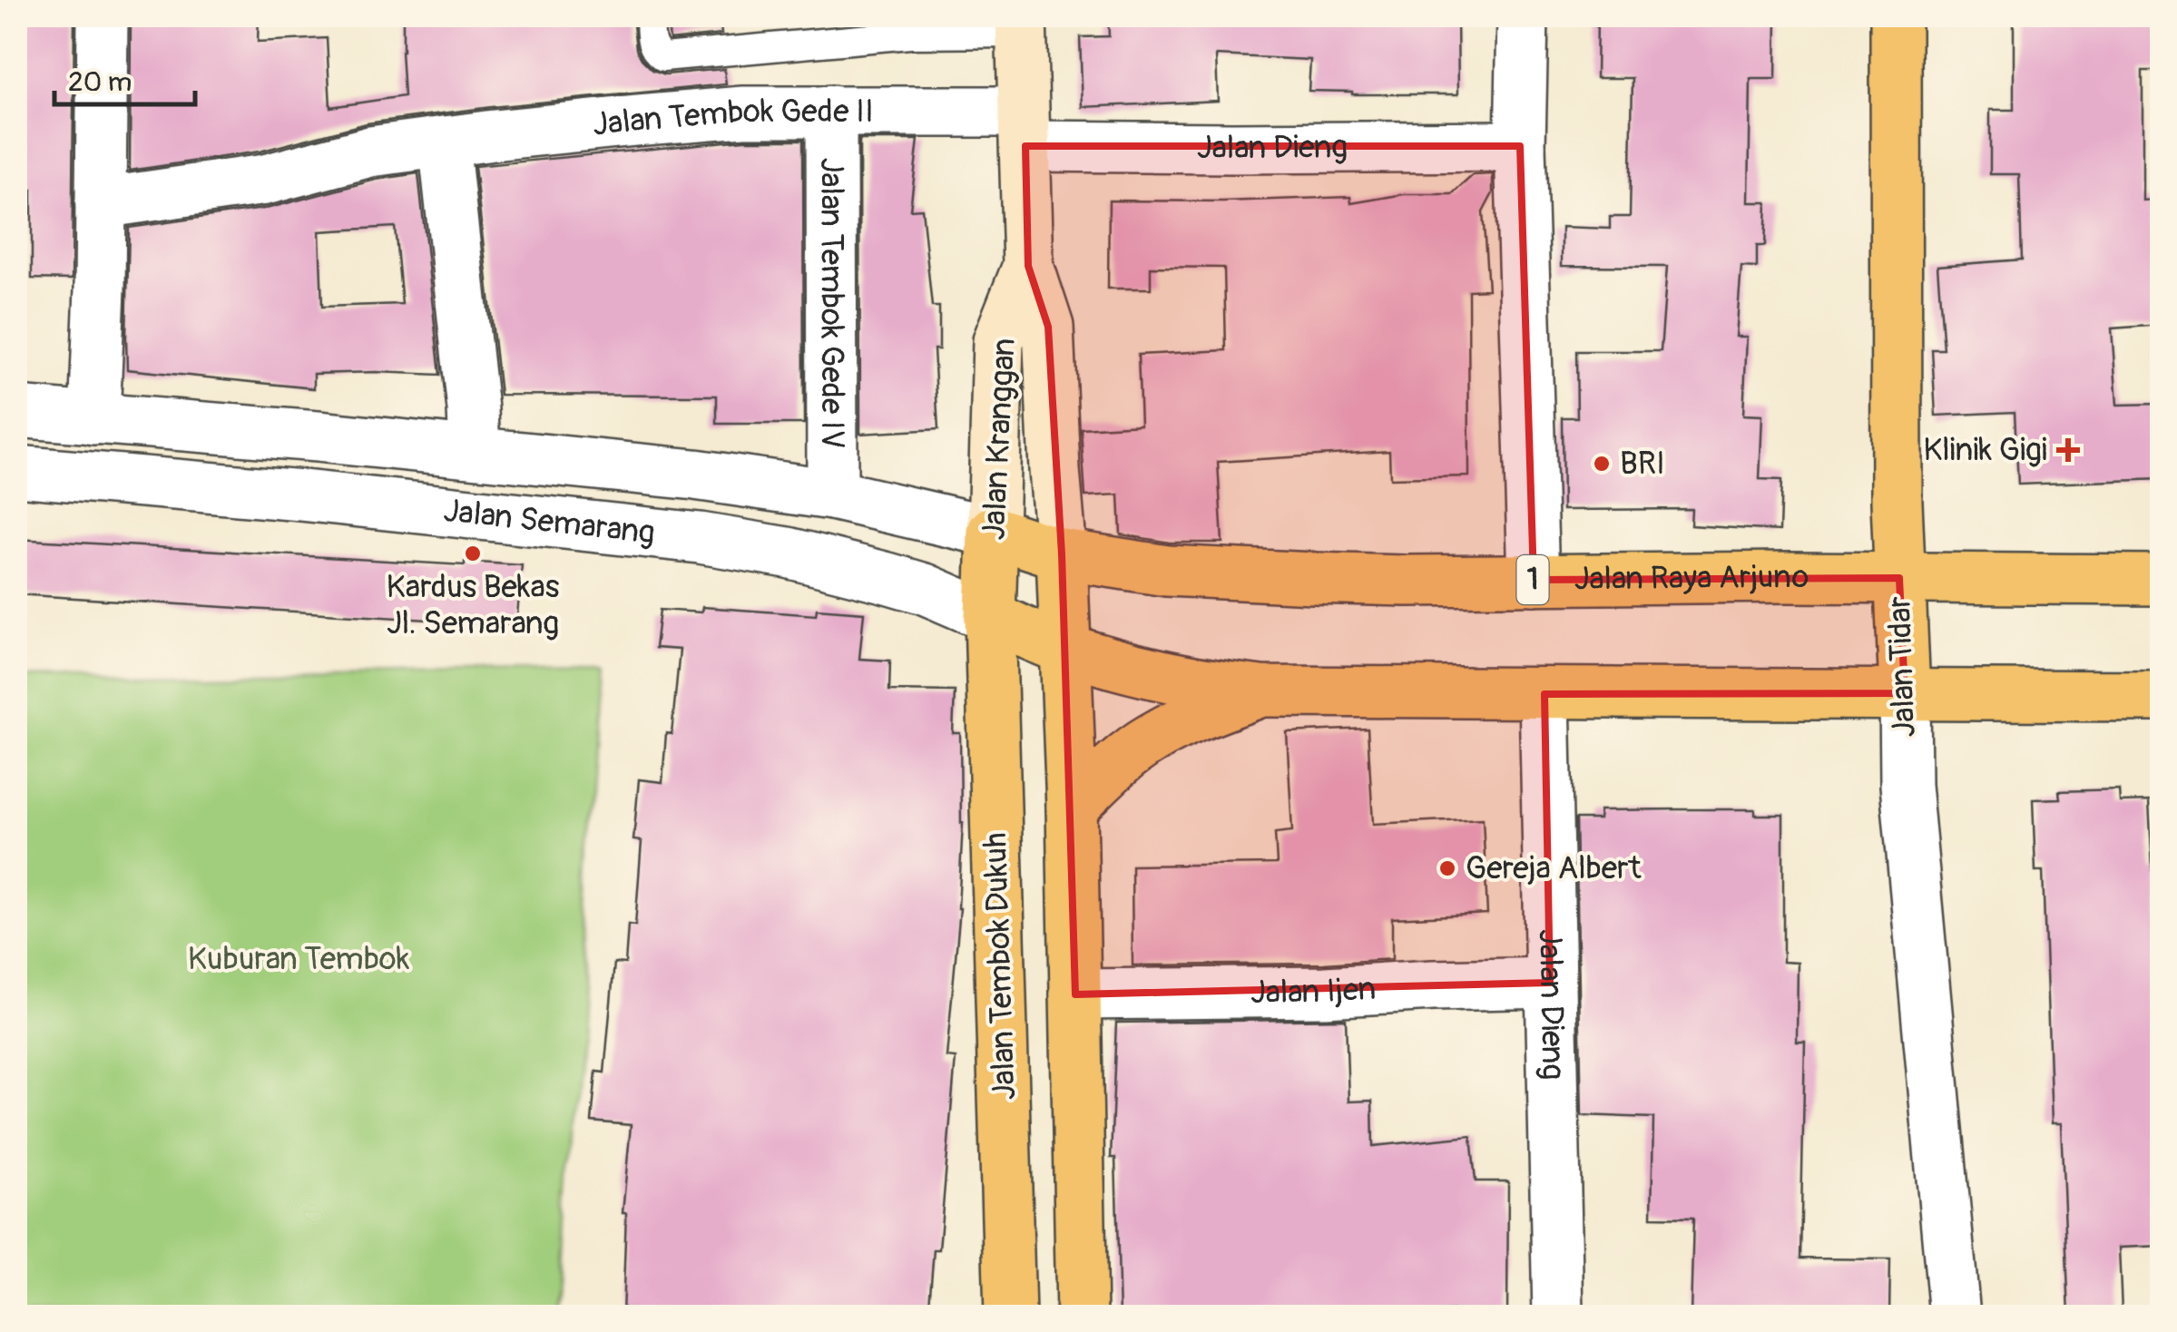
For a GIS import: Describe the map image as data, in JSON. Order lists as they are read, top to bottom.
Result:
{
  "streets": {
    "main road": [
      "Jalan Kranggan",
      "Jalan Semarang",
      "Jalan Raya Arjuno",
      "1",
      "Jalan Tidar",
      "Jalan Tembok Dukuh"
    ],
    "street": [
      "Jalan Tembok Gede II",
      "Jalan Dieng",
      "Jalan Tembok Gede IV",
      "Jalan Ijen"
    ]
  },
  "crossings": [
    ["Jalan Tembok Gede II", "Jalan Dieng"],
    ["Jalan Tembok Gede II", "Jalan Tembok Gede IV"],
    ["Jalan Tembok Gede II", "Jalan Kranggan"],
    ["Jalan Dieng", "Jalan Kranggan"],
    ["Jalan Dieng", "Jalan Ijen"],
    ["Jalan Tembok Gede IV", "Jalan Semarang"],
    ["Jalan Kranggan", "Jalan Semarang"],
    ["Jalan Kranggan", "Jalan Raya Arjuno"],
    ["Jalan Kranggan", "Jalan Tembok Dukuh"],
    ["Jalan Semarang", "Jalan Raya Arjuno"],
    ["Jalan Semarang", "Jalan Tembok Dukuh"],
    ["Jalan Raya Arjuno", "Jalan Tidar"]
  ],
  "parks": ["Kuburan Tembok"],
  "places": {
    "health": ["Klinik Gigi"],
    "other": ["BRI", "Kardus Bekas Jl. Semarang", "Gereja Albert"]
  },
  "scale_bar": "20 m"
}
